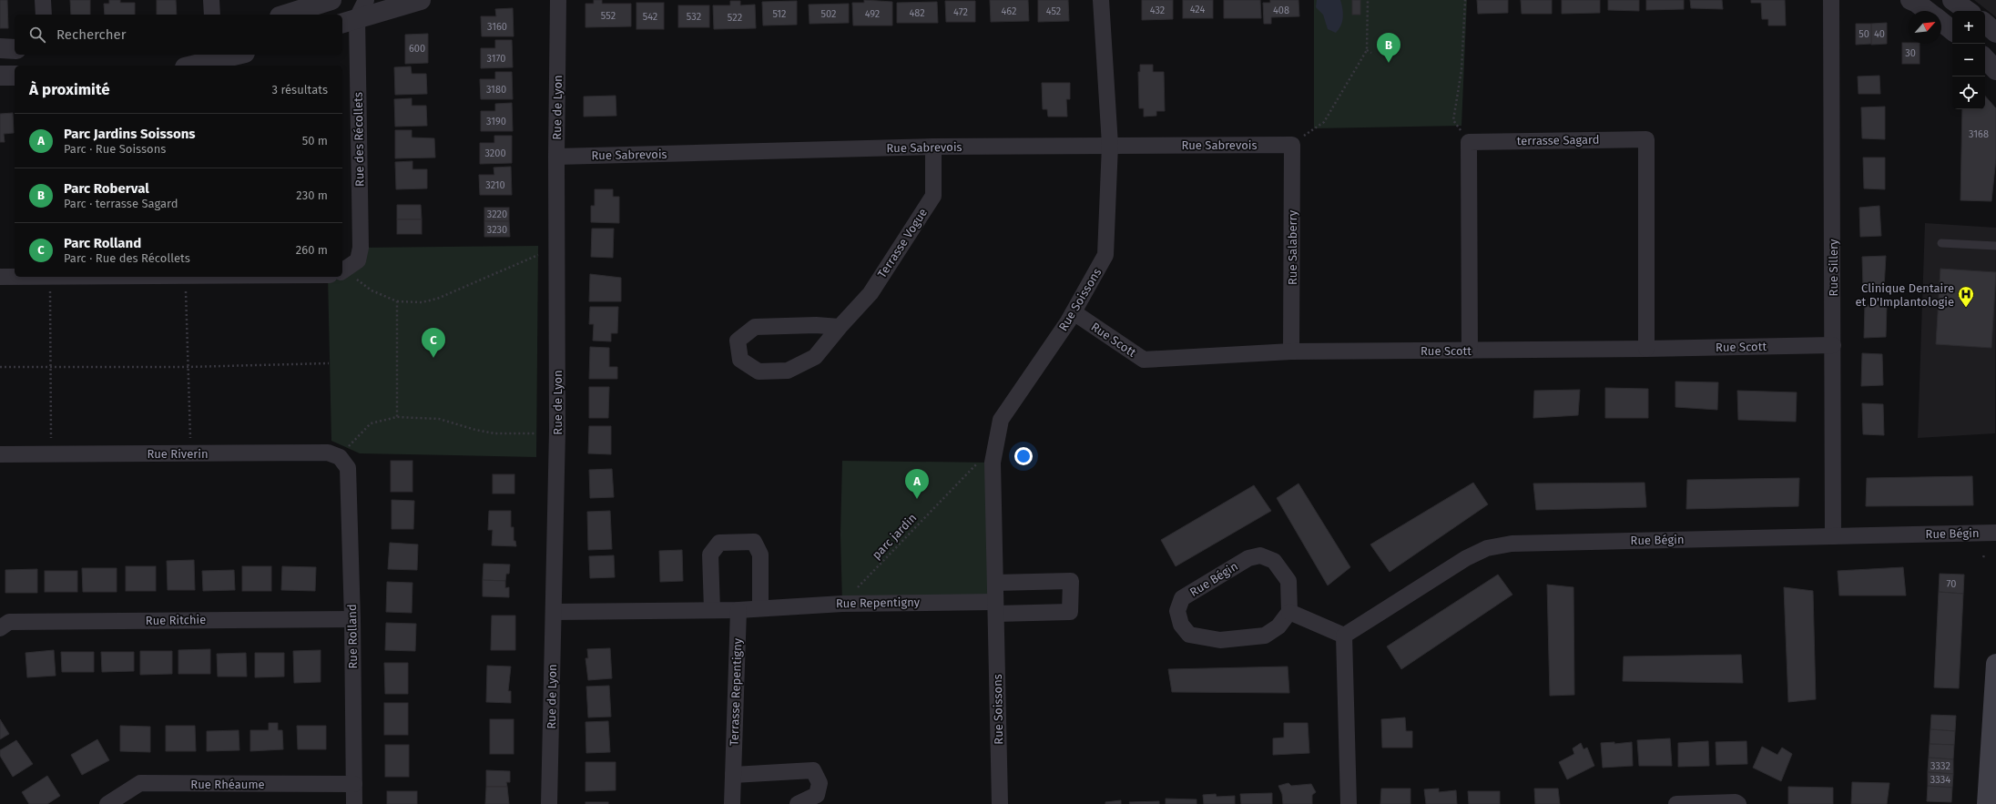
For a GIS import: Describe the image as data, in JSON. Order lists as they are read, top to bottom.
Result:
{
  "streets": {
    "street": [
      "Rue de Lyon",
      "Rue des Récollets",
      "terrasse Sagard",
      "Rue Sabrevois",
      "Terrasse Vogue",
      "Rue Salaberry",
      "Rue Sillery",
      "Rue Soissons",
      "Rue Scott",
      "Rue Riverin",
      "Rue Bégin",
      "Rue Repentigny",
      "Rue Ritchie",
      "Rue Rolland",
      "Terrasse Repentigny",
      "Rue Rhéaume"
    ],
    "path": ["parc jardin"]
  },
  "crossings": [
    ["Rue de Lyon", "Rue Sabrevois"],
    ["Rue de Lyon", "Rue Repentigny"],
    ["terrasse Sagard", "Rue Scott"],
    ["Rue Sabrevois", "Terrasse Vogue"],
    ["Rue Sabrevois", "Rue Salaberry"],
    ["Rue Sabrevois", "Rue Soissons"],
    ["Rue Salaberry", "Rue Scott"],
    ["Rue Sillery", "Rue Scott"],
    ["Rue Sillery", "Rue Bégin"],
    ["Rue Soissons", "Rue Scott"],
    ["Rue Soissons", "parc jardin"],
    ["Rue Soissons", "Rue Repentigny"],
    ["Rue Riverin", "Rue Rolland"],
    ["parc jardin", "Rue Repentigny"],
    ["Rue Repentigny", "Terrasse Repentigny"],
    ["Rue Ritchie", "Rue Rolland"],
    ["Rue Rolland", "Rue Rhéaume"]
  ],
  "places": {
    "hospital": ["Clinique Dentaire et D'Implantologie"]
  },
  "house_numbers": [
    "424",
    "432",
    "408",
    "462",
    "452",
    "472",
    "482",
    "512",
    "502",
    "492",
    "552",
    "542",
    "532",
    "522",
    "3160",
    "50",
    "40",
    "600",
    "30",
    "3170",
    "3180",
    "3190",
    "3168",
    "3200",
    "3210",
    "3220",
    "3230",
    "70",
    "3332",
    "3334"
  ],
  "north": "top right",
  "page": {
    "map_buttons": ["+", "−"],
    "search": "Rechercher",
    "pins": ["B", "C", "A"],
    "heading": ["À proximité", "3 résultats"],
    "list": [
      {
        "mark": "A",
        "name": "Parc Jardins Soissons",
        "note": "Parc · Rue Soissons",
        "value": "50 m"
      },
      {
        "mark": "B",
        "name": "Parc Roberval",
        "note": "Parc · terrasse Sagard",
        "value": "230 m"
      },
      {
        "mark": "C",
        "name": "Parc Rolland",
        "note": "Parc · Rue des Récollets",
        "value": "260 m"
      }
    ]
  }
}
